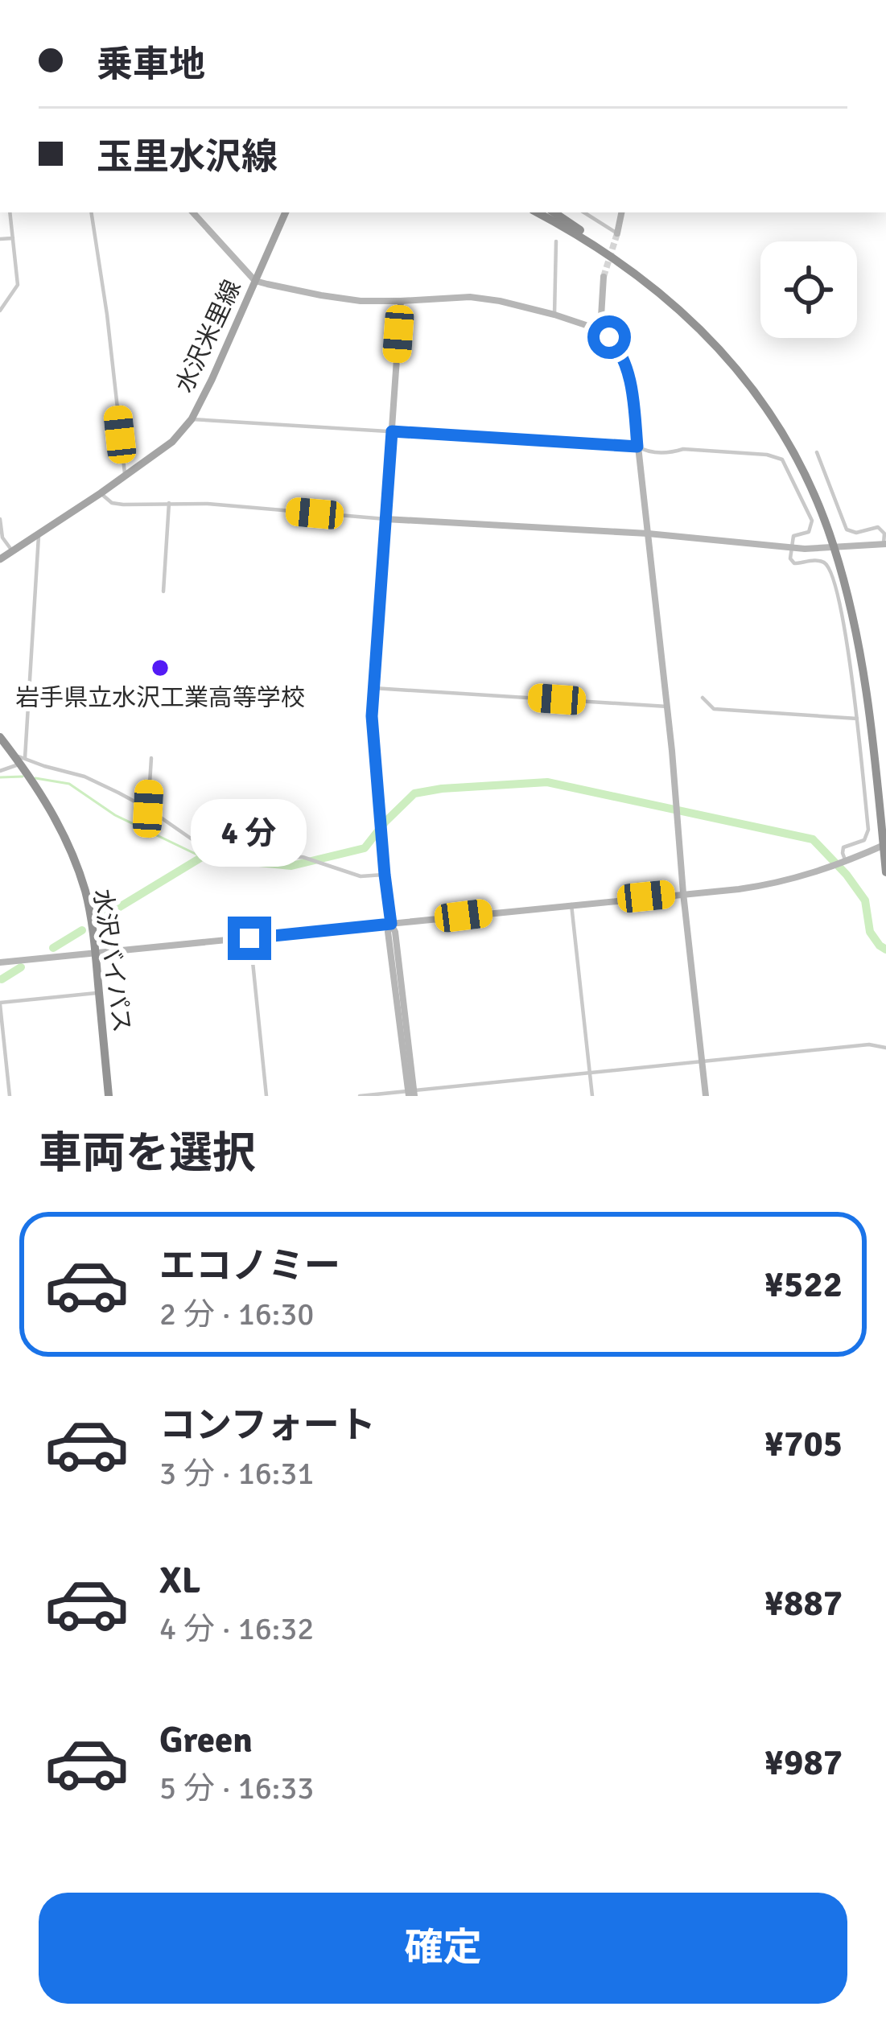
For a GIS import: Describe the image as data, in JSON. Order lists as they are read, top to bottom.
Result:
{
  "streets": {
    "highway": ["水沢バイパス"],
    "main road": ["水沢米里線"]
  },
  "places": ["岩手県立水沢工業高等学校"],
  "page": {
    "banner": ["乗車地", "玉里水沢線"],
    "bubble": "4 分",
    "heading": "車両を選択",
    "list": [
      {
        "name": "エコノミー",
        "note": "2 分 · 16:30",
        "value": "¥522"
      },
      {
        "name": "コンフォート",
        "note": "3 分 · 16:31",
        "value": "¥705"
      },
      {
        "name": "XL",
        "note": "4 分 · 16:32",
        "value": "¥887"
      },
      {
        "name": "Green",
        "note": "5 分 · 16:33",
        "value": "¥987"
      }
    ],
    "buttons": "確定"
  }
}
